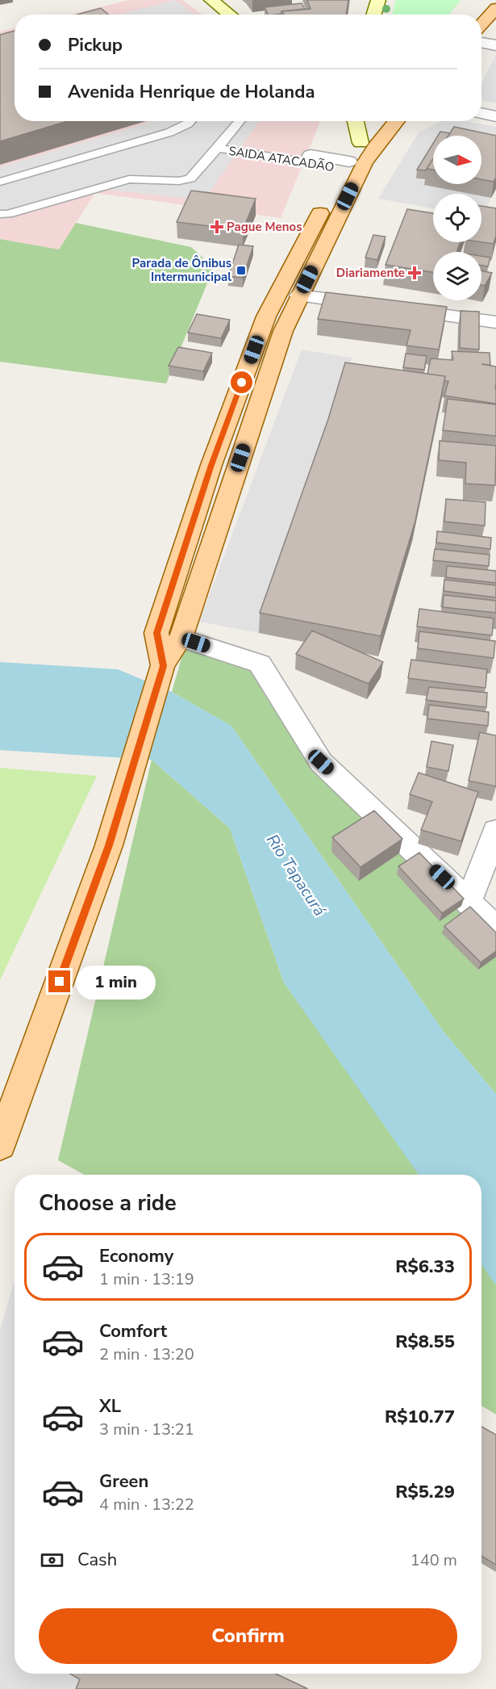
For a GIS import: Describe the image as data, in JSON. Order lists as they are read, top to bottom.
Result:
{
  "streets": {
    "street": ["SAIDA ATACADÃO"]
  },
  "water": ["Rio Tapacurá"],
  "places": {
    "health": ["Pague Menos", "Diariamente"],
    "transit": ["Parada de Ônibus Intermunicipal"]
  },
  "north": "right",
  "page": {
    "banner": ["Pickup", "Avenida Henrique de Holanda"],
    "bubble": "1 min",
    "heading": "Choose a ride",
    "list": [
      {
        "name": "Economy",
        "note": "1 min · 13:19",
        "value": "R$6.33"
      },
      {
        "name": "Comfort",
        "note": "2 min · 13:20",
        "value": "R$8.55"
      },
      {
        "name": "XL",
        "note": "3 min · 13:21",
        "value": "R$10.77"
      },
      {
        "name": "Green",
        "note": "4 min · 13:22",
        "value": "R$5.29"
      }
    ],
    "pay": ["Cash", "140 m"],
    "buttons": "Confirm"
  }
}
